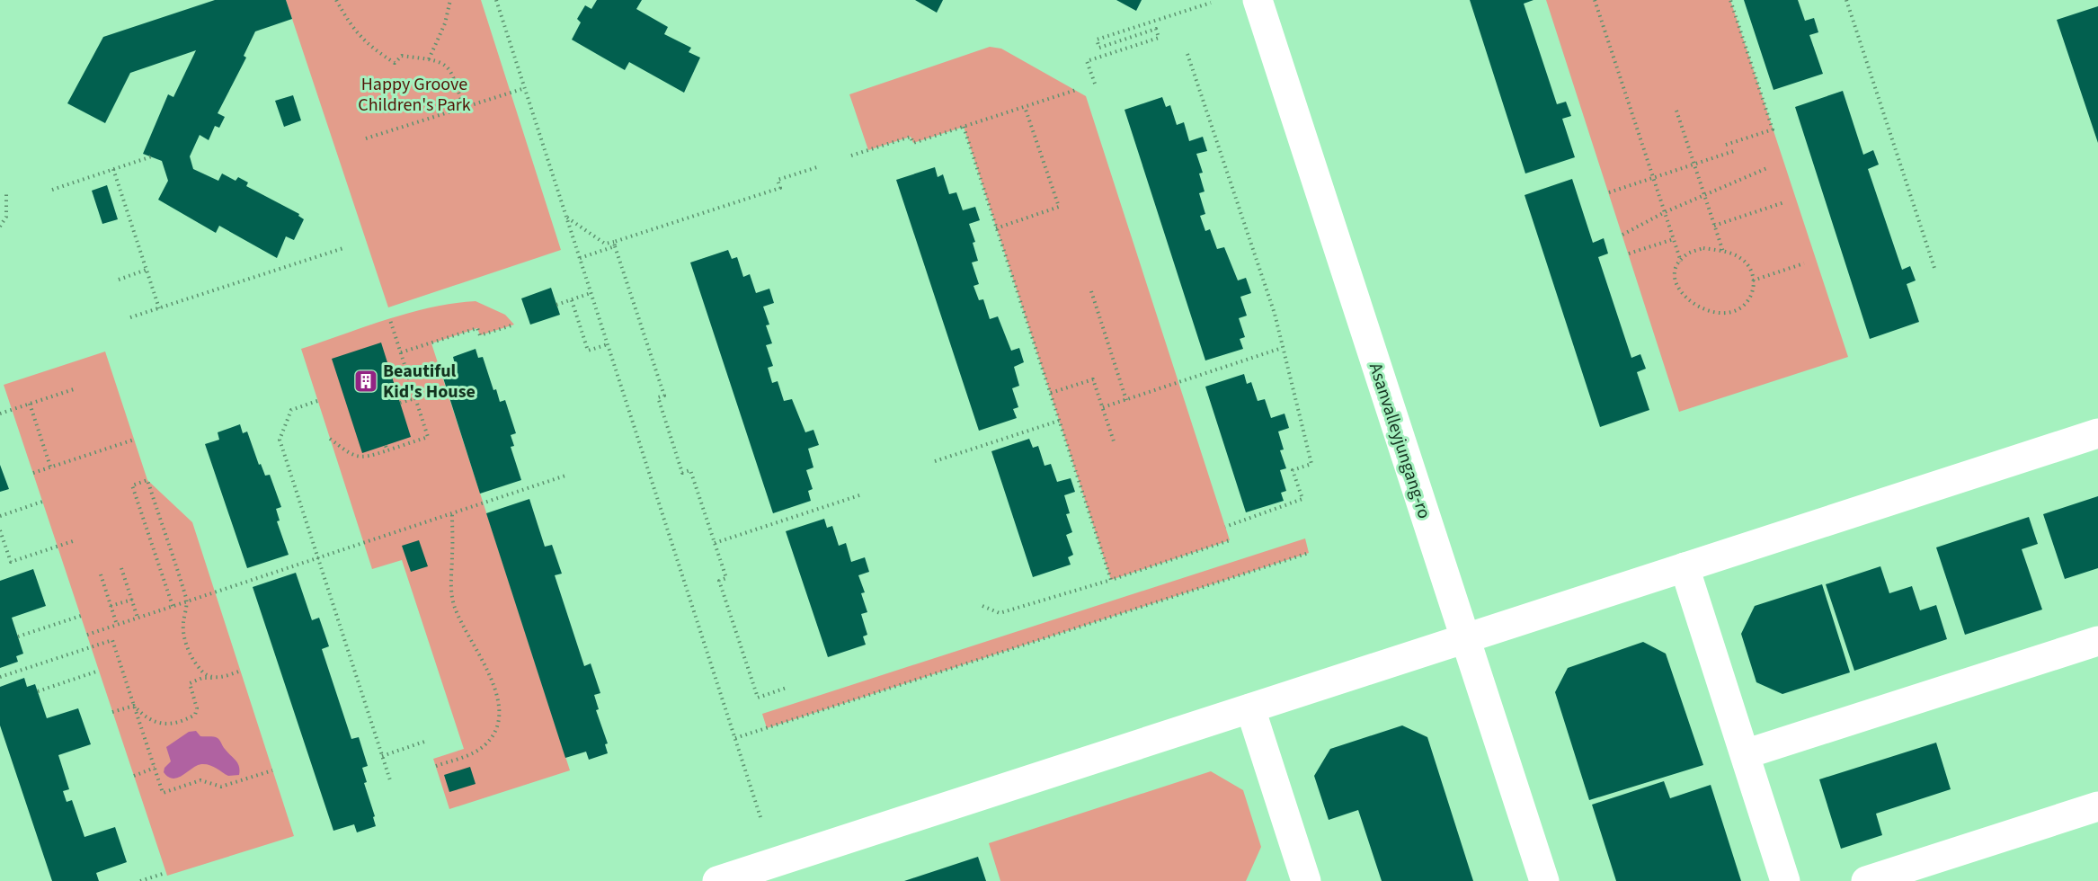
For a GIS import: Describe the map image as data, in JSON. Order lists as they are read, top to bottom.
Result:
{
  "streets": {
    "street": ["Asanvalleyjungang-ro"]
  },
  "parks": ["Happy Groove Children's Park"],
  "places": {
    "building": ["Beautiful Kid's House"]
  }
}
